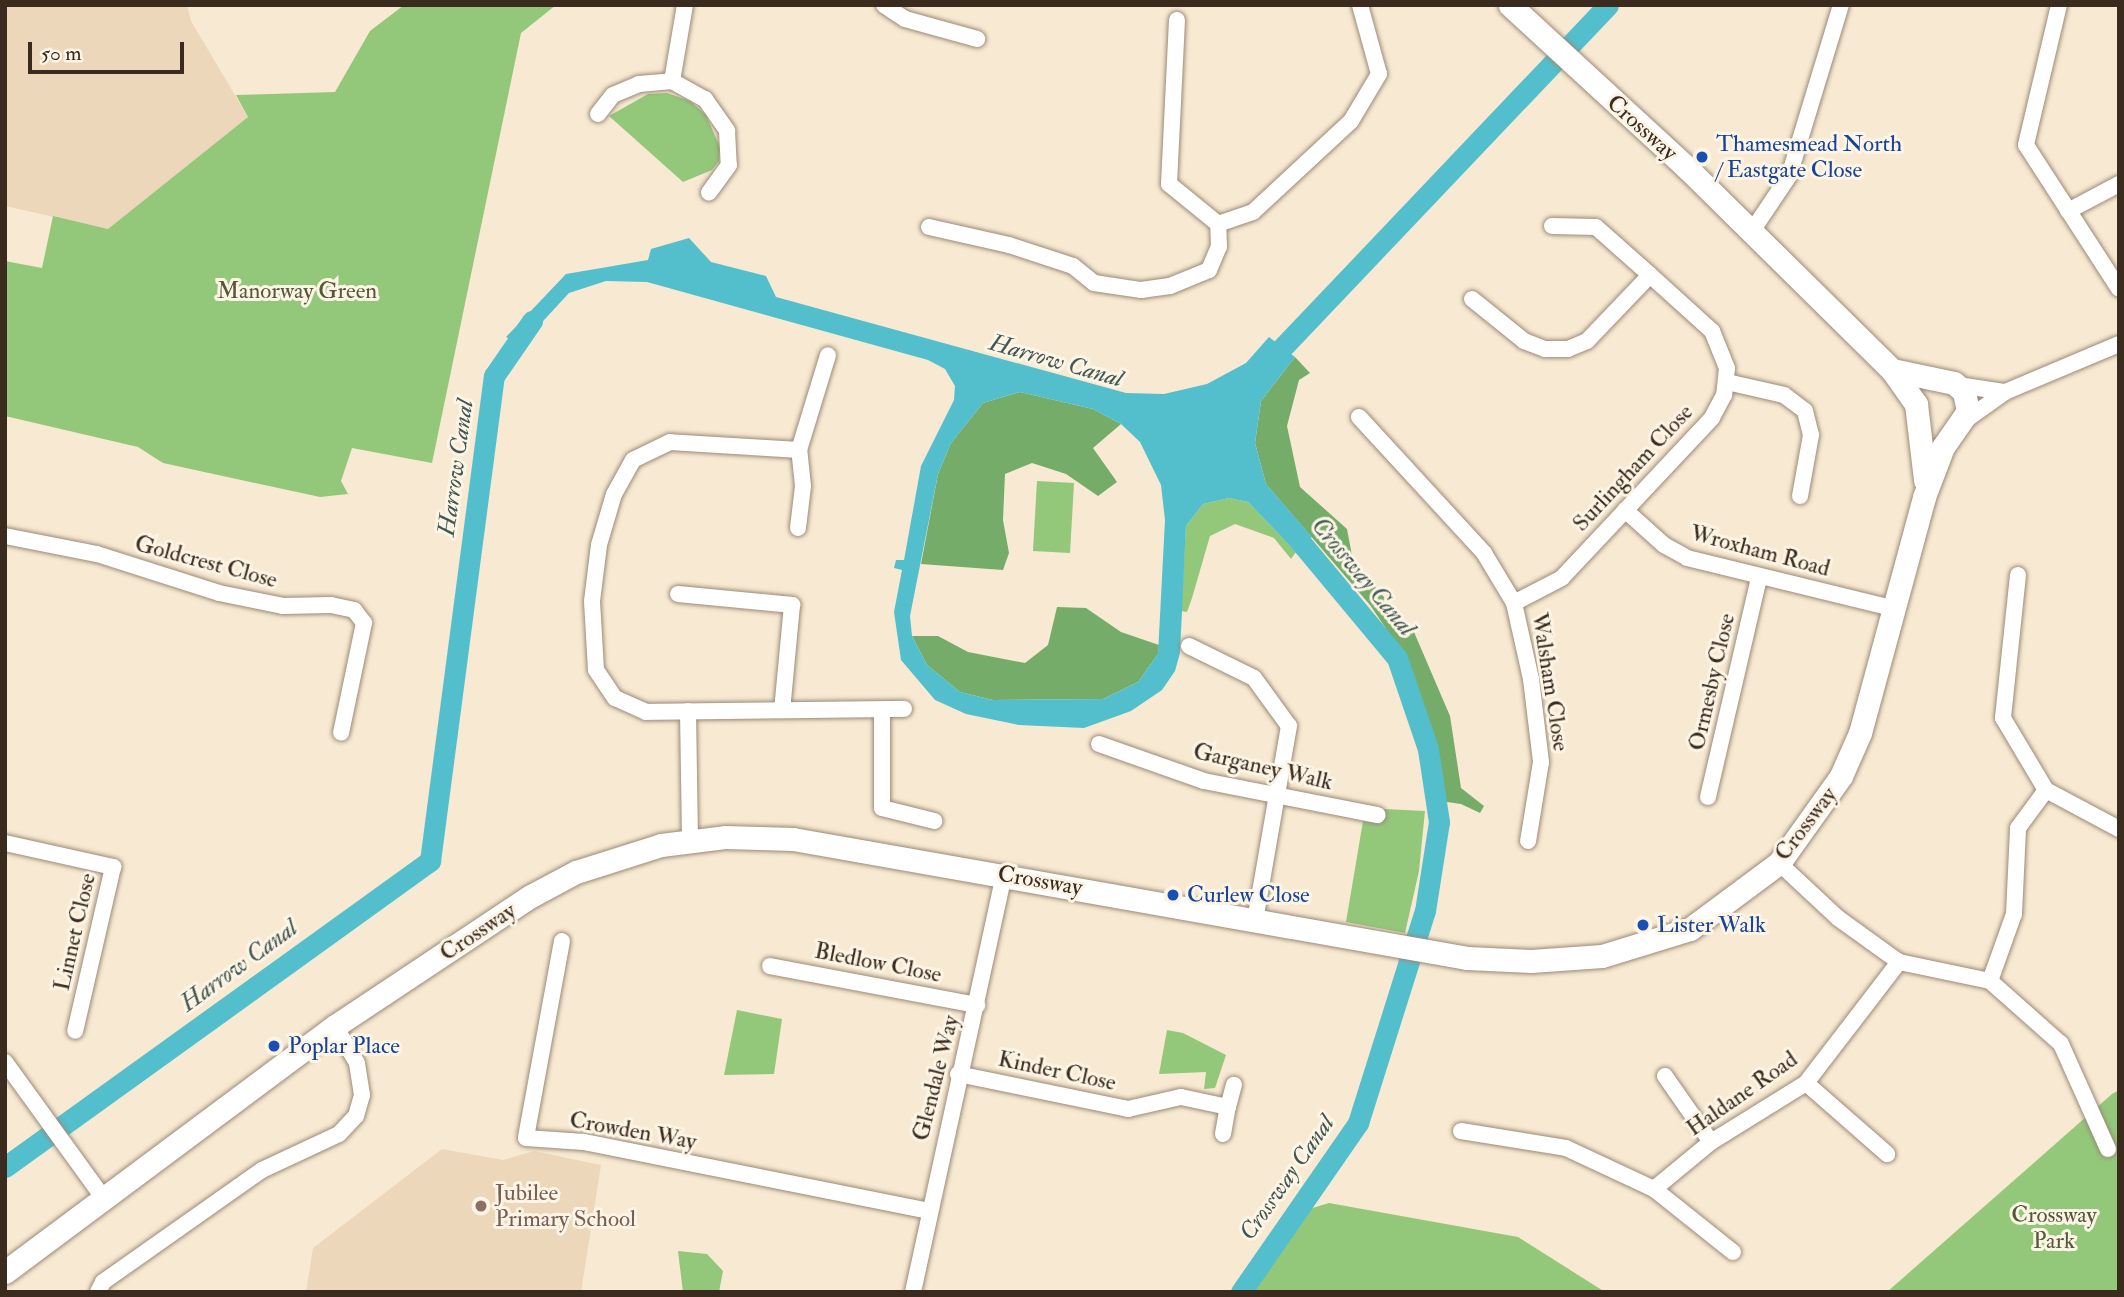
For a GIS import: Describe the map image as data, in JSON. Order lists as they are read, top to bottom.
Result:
{
  "streets": {
    "street": [
      "Crossway",
      "Surlingham Close",
      "Wroxham Road",
      "Goldcrest Close",
      "Walsham Close",
      "Ormesby Close",
      "Garganey Walk",
      "Linnet Close",
      "Bledlow Close",
      "Kinder Close",
      "Glendale Way",
      "Haldane Road",
      "Crowden Way"
    ]
  },
  "crossings": [
    ["Crossway", "Wroxham Road"],
    ["Crossway", "Glendale Way"],
    ["Surlingham Close", "Wroxham Road"],
    ["Surlingham Close", "Walsham Close"],
    ["Wroxham Road", "Ormesby Close"],
    ["Bledlow Close", "Glendale Way"],
    ["Kinder Close", "Glendale Way"],
    ["Glendale Way", "Crowden Way"]
  ],
  "water": ["Harrow Canal", "Crossway Canal"],
  "parks": ["Manorway Green", "Crossway Park"],
  "places": [
    "Thamesmead North / Eastgate Close",
    "Curlew Close",
    "Lister Walk",
    "Poplar Place",
    "Jubilee Primary School"
  ],
  "scale_bar": "50 m"
}
